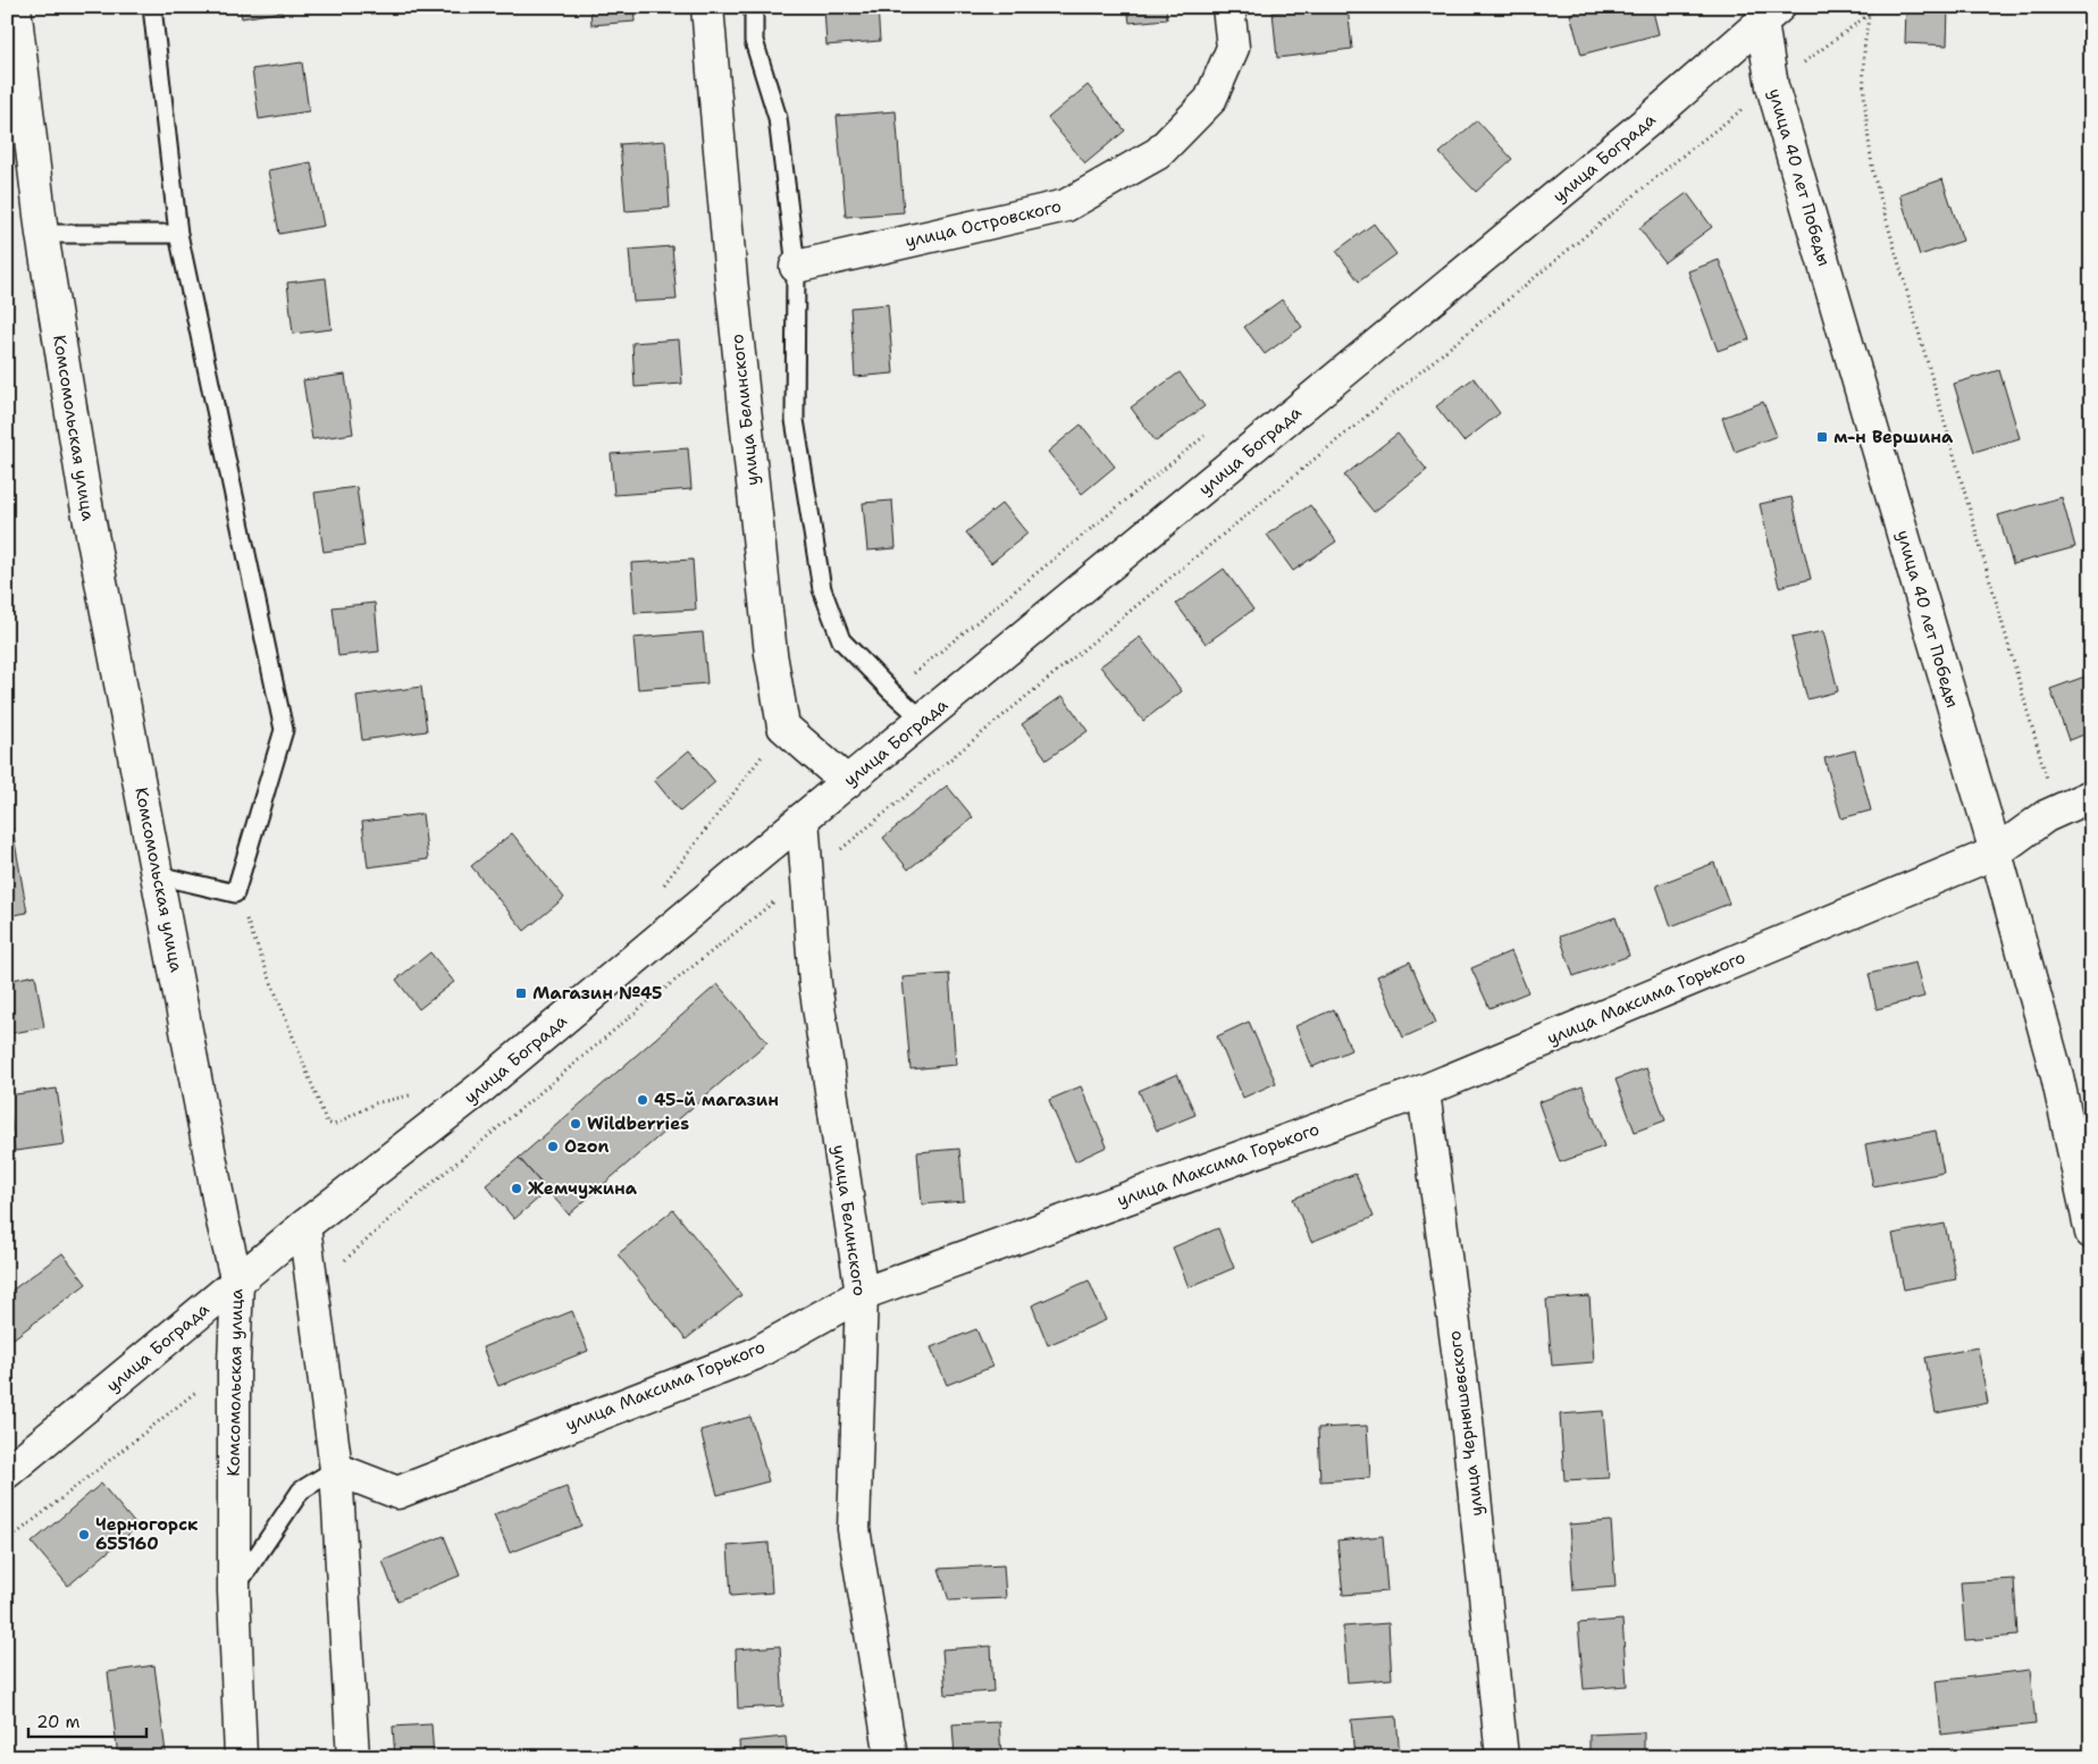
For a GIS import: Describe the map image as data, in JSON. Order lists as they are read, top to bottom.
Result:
{
  "streets": {
    "street": [
      "улица Бограда",
      "улица 40 лет Победы",
      "улица Островского",
      "улица Белинского",
      "Комсомольская улица",
      "улица Максима Горького",
      "улица Чернышевского"
    ]
  },
  "crossings": [
    ["улица Бограда", "улица 40 лет Победы"],
    ["улица Бограда", "улица Белинского"],
    ["улица Бограда", "Комсомольская улица"],
    ["улица 40 лет Победы", "улица Максима Горького"],
    ["улица Белинского", "улица Максима Горького"],
    ["улица Максима Горького", "улица Чернышевского"]
  ],
  "places": {
    "transit": ["м-н Вершина", "Магазин №45"],
    "other": [
      "45-й магазин",
      "Wildberries",
      "Ozon",
      "Жемчужина",
      "Черногорск 655160"
    ]
  },
  "scale_bar": "20 m"
}
